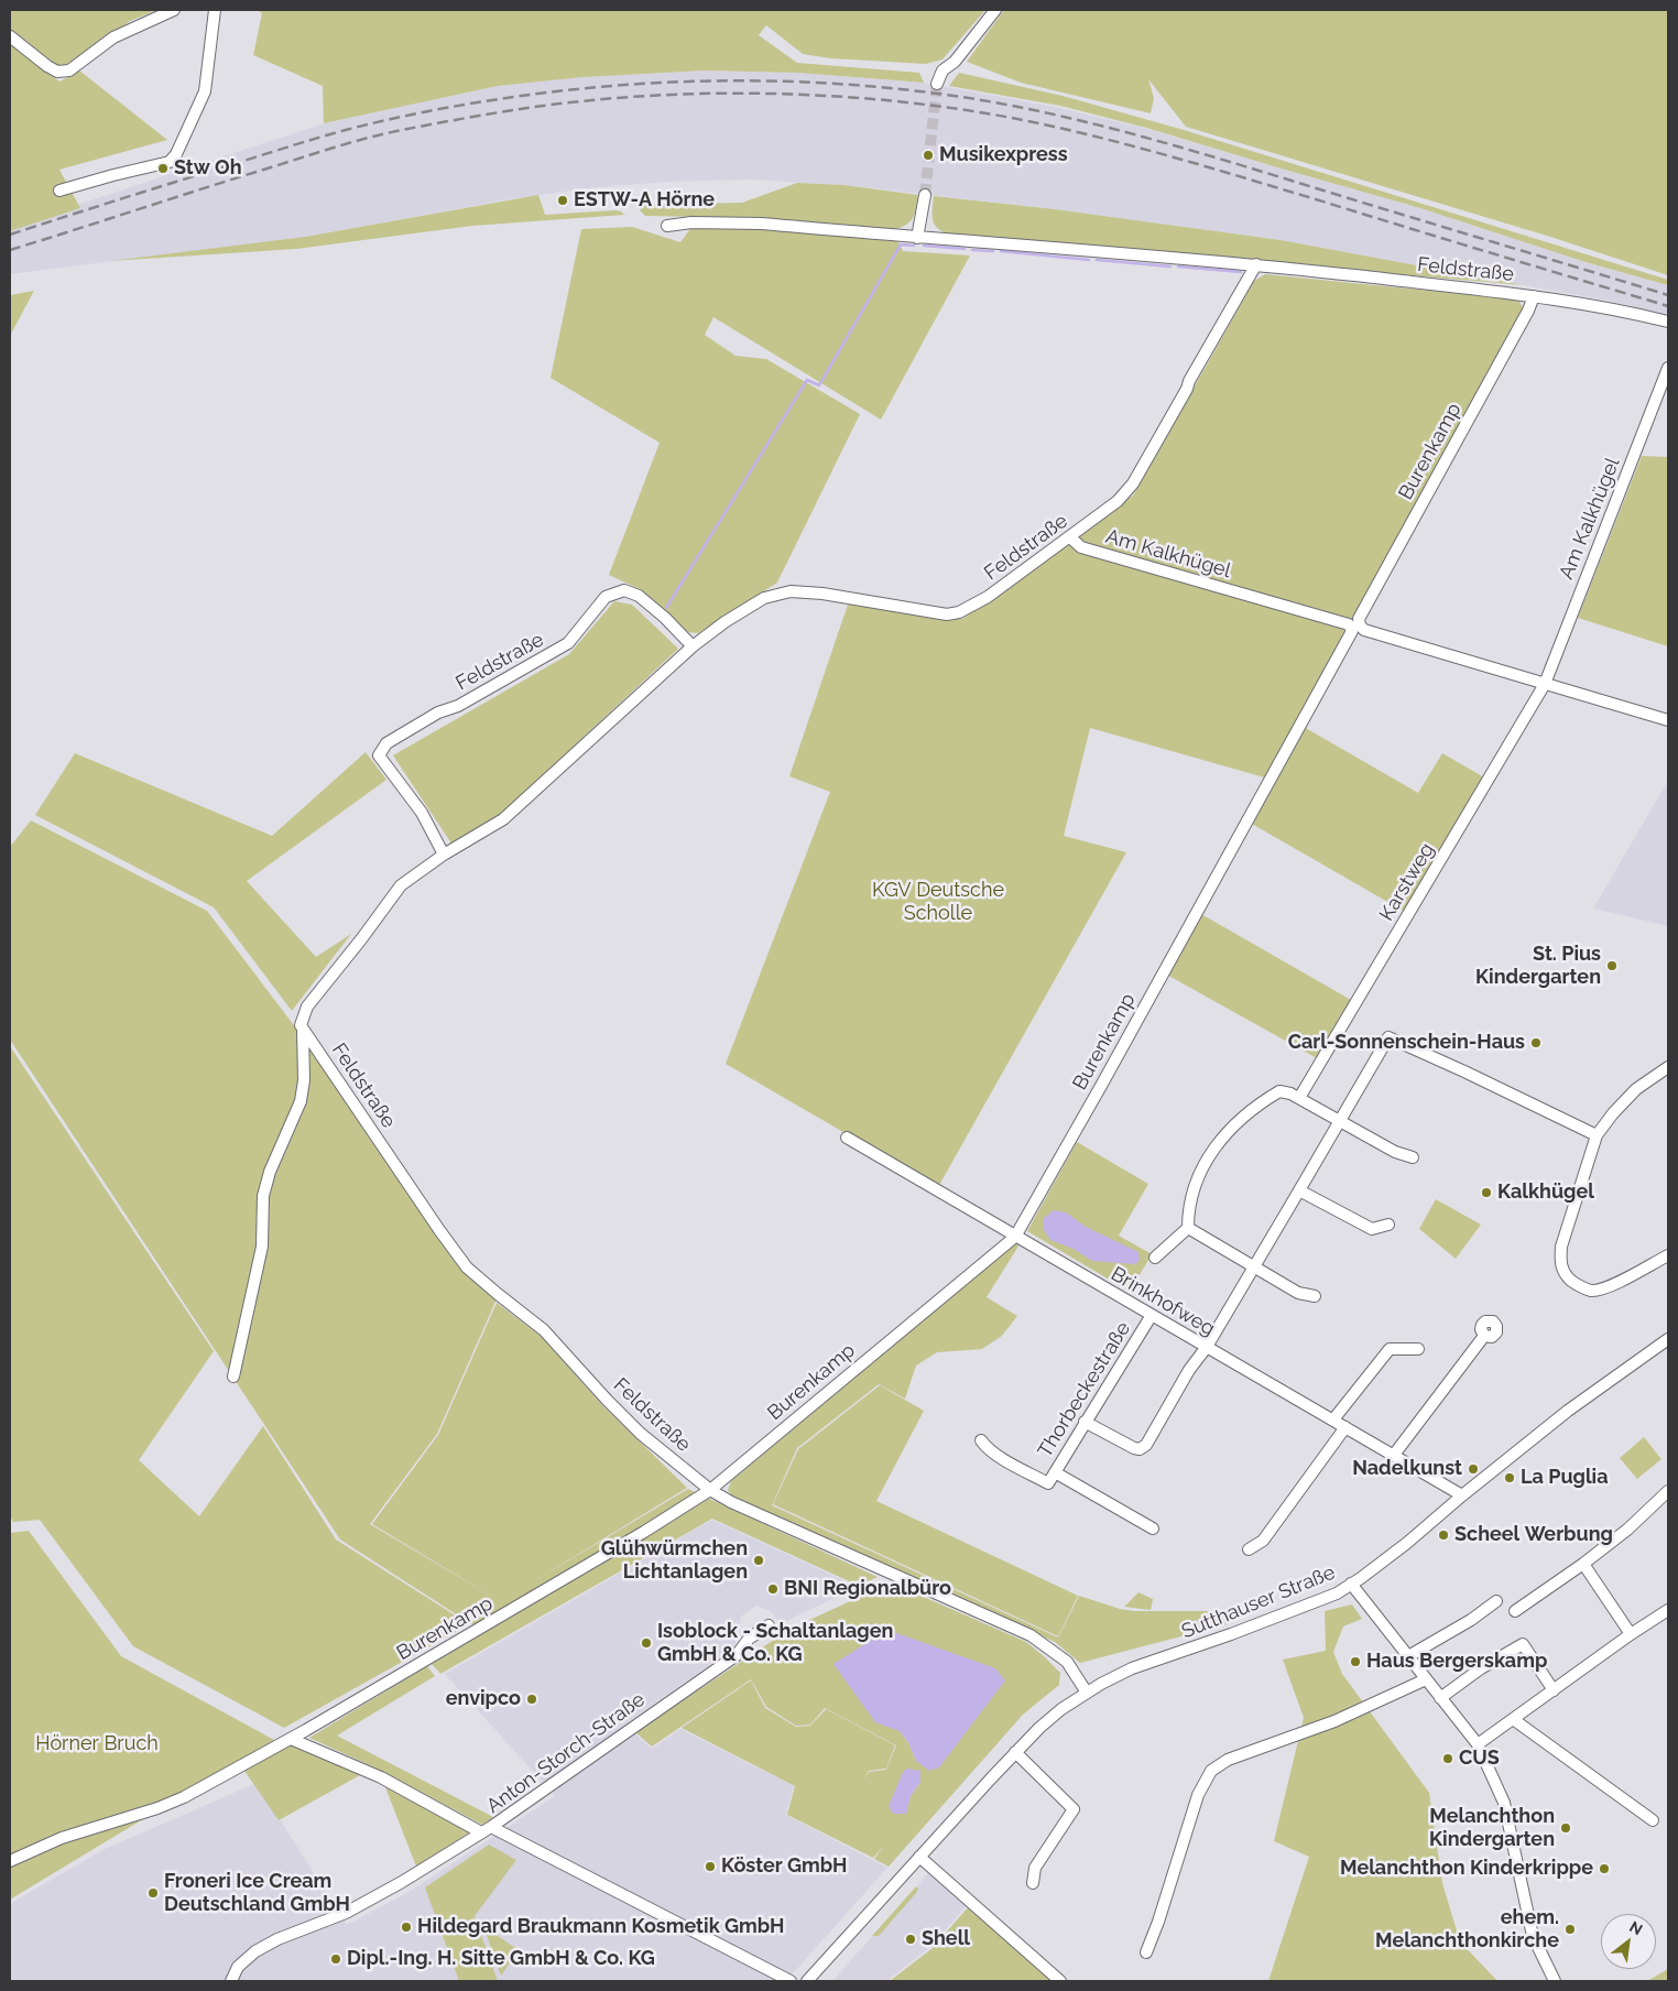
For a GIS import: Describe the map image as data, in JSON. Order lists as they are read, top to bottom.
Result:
{
  "streets": {
    "street": [
      "Feldstraße",
      "Burenkamp",
      "Am Kalkhügel",
      "Karstweg",
      "Brinkhofweg",
      "Thorbeckestraße",
      "Sutthauser Straße",
      "Anton-Storch-Straße"
    ]
  },
  "crossings": [
    ["Feldstraße", "Burenkamp"],
    ["Feldstraße", "Am Kalkhügel"],
    ["Feldstraße", "Sutthauser Straße"],
    ["Burenkamp", "Am Kalkhügel"],
    ["Burenkamp", "Brinkhofweg"],
    ["Am Kalkhügel", "Karstweg"],
    ["Brinkhofweg", "Thorbeckestraße"],
    ["Brinkhofweg", "Sutthauser Straße"]
  ],
  "parks": ["KGV Deutsche Scholle", "Hörner Bruch"],
  "places": [
    "Musikexpress",
    "Stw Oh",
    "ESTW-A Hörne",
    "St. Pius Kindergarten",
    "Carl-Sonnenschein-Haus",
    "Kalkhügel",
    "Nadelkunst",
    "La Puglia",
    "Scheel Werbung",
    "Glühwürmchen Lichtanlagen",
    "BNI Regionalbüro",
    "Isoblock - Schaltanlagen GmbH & Co. KG",
    "Haus Bergerskamp",
    "envipco",
    "CUS",
    "Melanchthon Kindergarten",
    "Köster GmbH",
    "Melanchthon Kinderkrippe",
    "Froneri Ice Cream Deutschland GmbH",
    "Hildegard Braukmann Kosmetik GmbH",
    "ehem. Melanchthonkirche",
    "Shell",
    "Dipl.-Ing. H. Sitte GmbH & Co. KG"
  ],
  "north": "top right"
}
